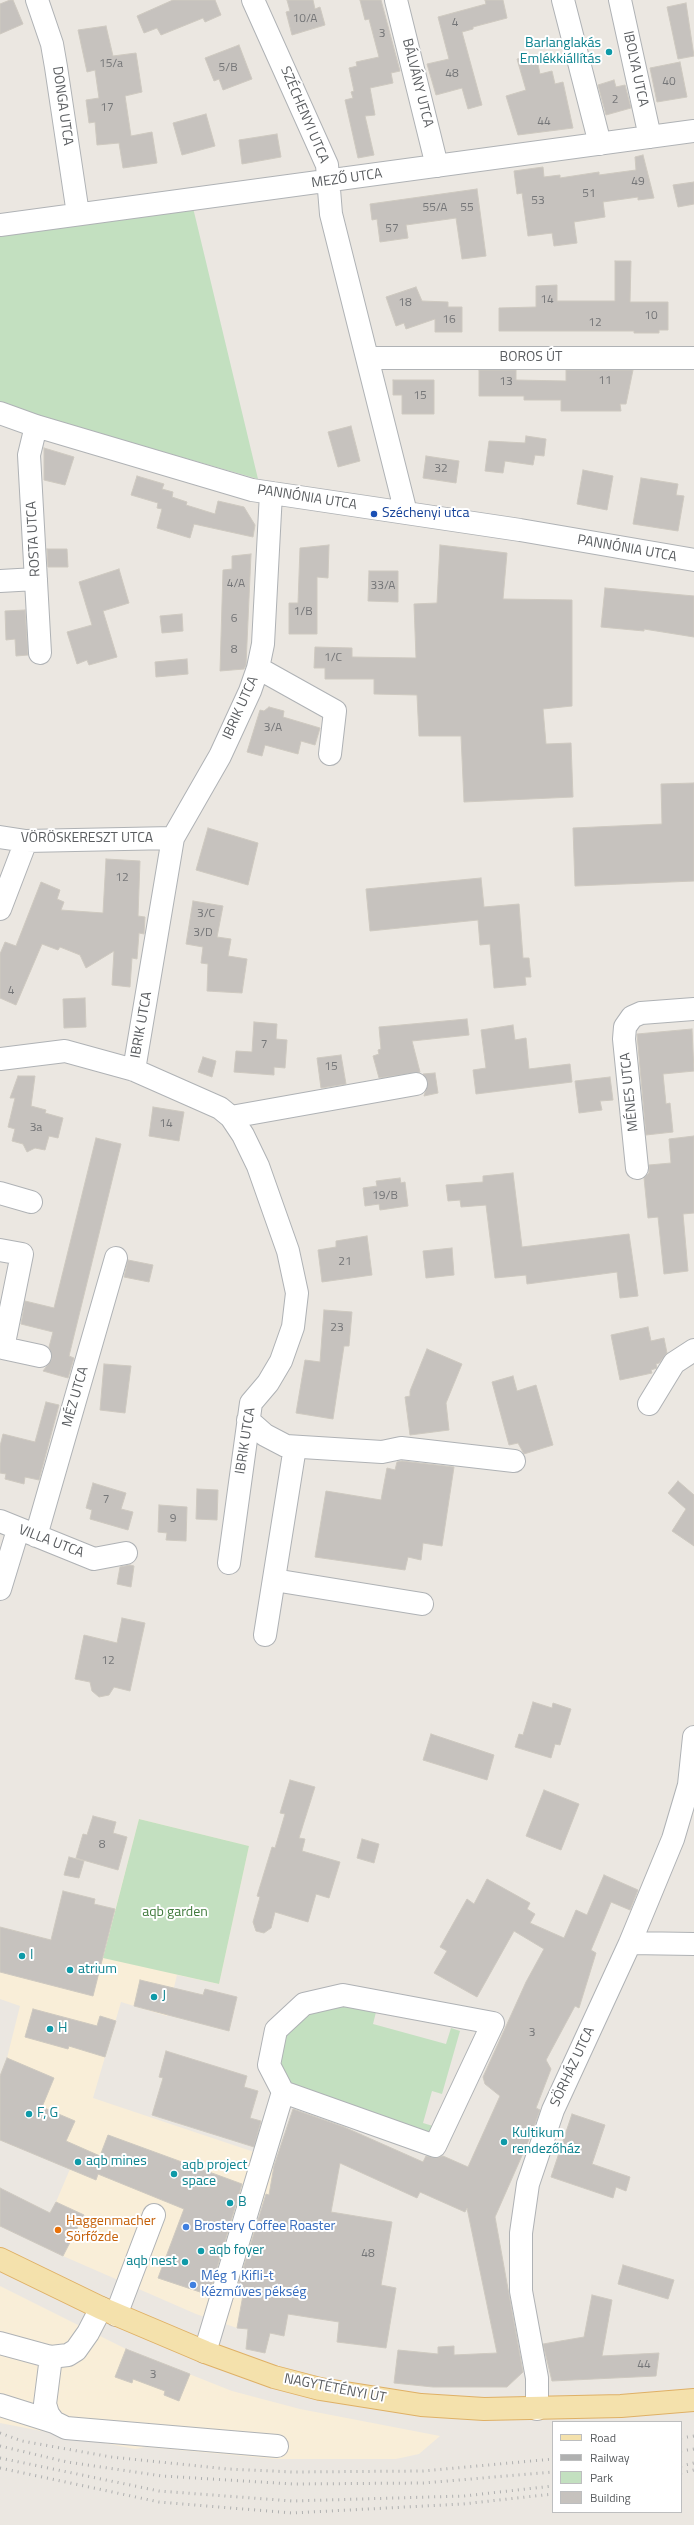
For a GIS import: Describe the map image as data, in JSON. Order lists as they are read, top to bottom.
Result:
{
  "streets": {
    "main road": ["NAGYTÉTÉNYI ÚT"],
    "street": [
      "IBOLYA UTCA",
      "BÁLVÁNY UTCA",
      "DONGA UTCA",
      "SZÉCHENYI UTCA",
      "MEZŐ UTCA",
      "BOROS ÚT",
      "PANNÓNIA UTCA",
      "ROSTA UTCA",
      "IBRIK UTCA",
      "VÖRÖSKERESZT UTCA",
      "MÉNES UTCA",
      "MÉZ UTCA",
      "VILLA UTCA",
      "SÖRHÁZ UTCA"
    ]
  },
  "crossings": [
    ["IBOLYA UTCA", "MEZŐ UTCA"],
    ["BÁLVÁNY UTCA", "MEZŐ UTCA"],
    ["DONGA UTCA", "MEZŐ UTCA"],
    ["SZÉCHENYI UTCA", "MEZŐ UTCA"],
    ["SZÉCHENYI UTCA", "BOROS ÚT"],
    ["SZÉCHENYI UTCA", "PANNÓNIA UTCA"],
    ["PANNÓNIA UTCA", "ROSTA UTCA"],
    ["PANNÓNIA UTCA", "IBRIK UTCA"],
    ["IBRIK UTCA", "VÖRÖSKERESZT UTCA"],
    ["MÉZ UTCA", "VILLA UTCA"],
    ["SÖRHÁZ UTCA", "NAGYTÉTÉNYI ÚT"]
  ],
  "parks": ["aqb garden"],
  "places": [
    "Barlanglakás Emlékkiállítás",
    "Széchenyi utca",
    "I",
    "atrium",
    "J",
    "H",
    "F, G",
    "Kultikum rendezőház",
    "aqb mines",
    "aqb project space",
    "B",
    "Brostery Coffee Roaster",
    "Haggenmacher Sörfőzde",
    "aqb foyer",
    "aqb nest",
    "Még 1 Kifli-t Kézműves pékség"
  ],
  "house_numbers": [
    "10/A",
    "4",
    "3",
    "15/a",
    "5/B",
    "48",
    "40",
    "2",
    "17",
    "44",
    "49",
    "51",
    "53",
    "55/A",
    "55",
    "57",
    "14",
    "18",
    "10",
    "16",
    "12",
    "11",
    "13",
    "15",
    "32",
    "4/A",
    "33/A",
    "1/B",
    "6",
    "8",
    "1/C",
    "3/A",
    "12",
    "3/C",
    "3/D",
    "4",
    "7",
    "15",
    "14",
    "3a",
    "19/B",
    "21",
    "23",
    "7",
    "9",
    "12",
    "8",
    "3",
    "48",
    "44",
    "3"
  ],
  "legend": [
    "Road",
    "Railway",
    "Park",
    "Building"
  ]
}
